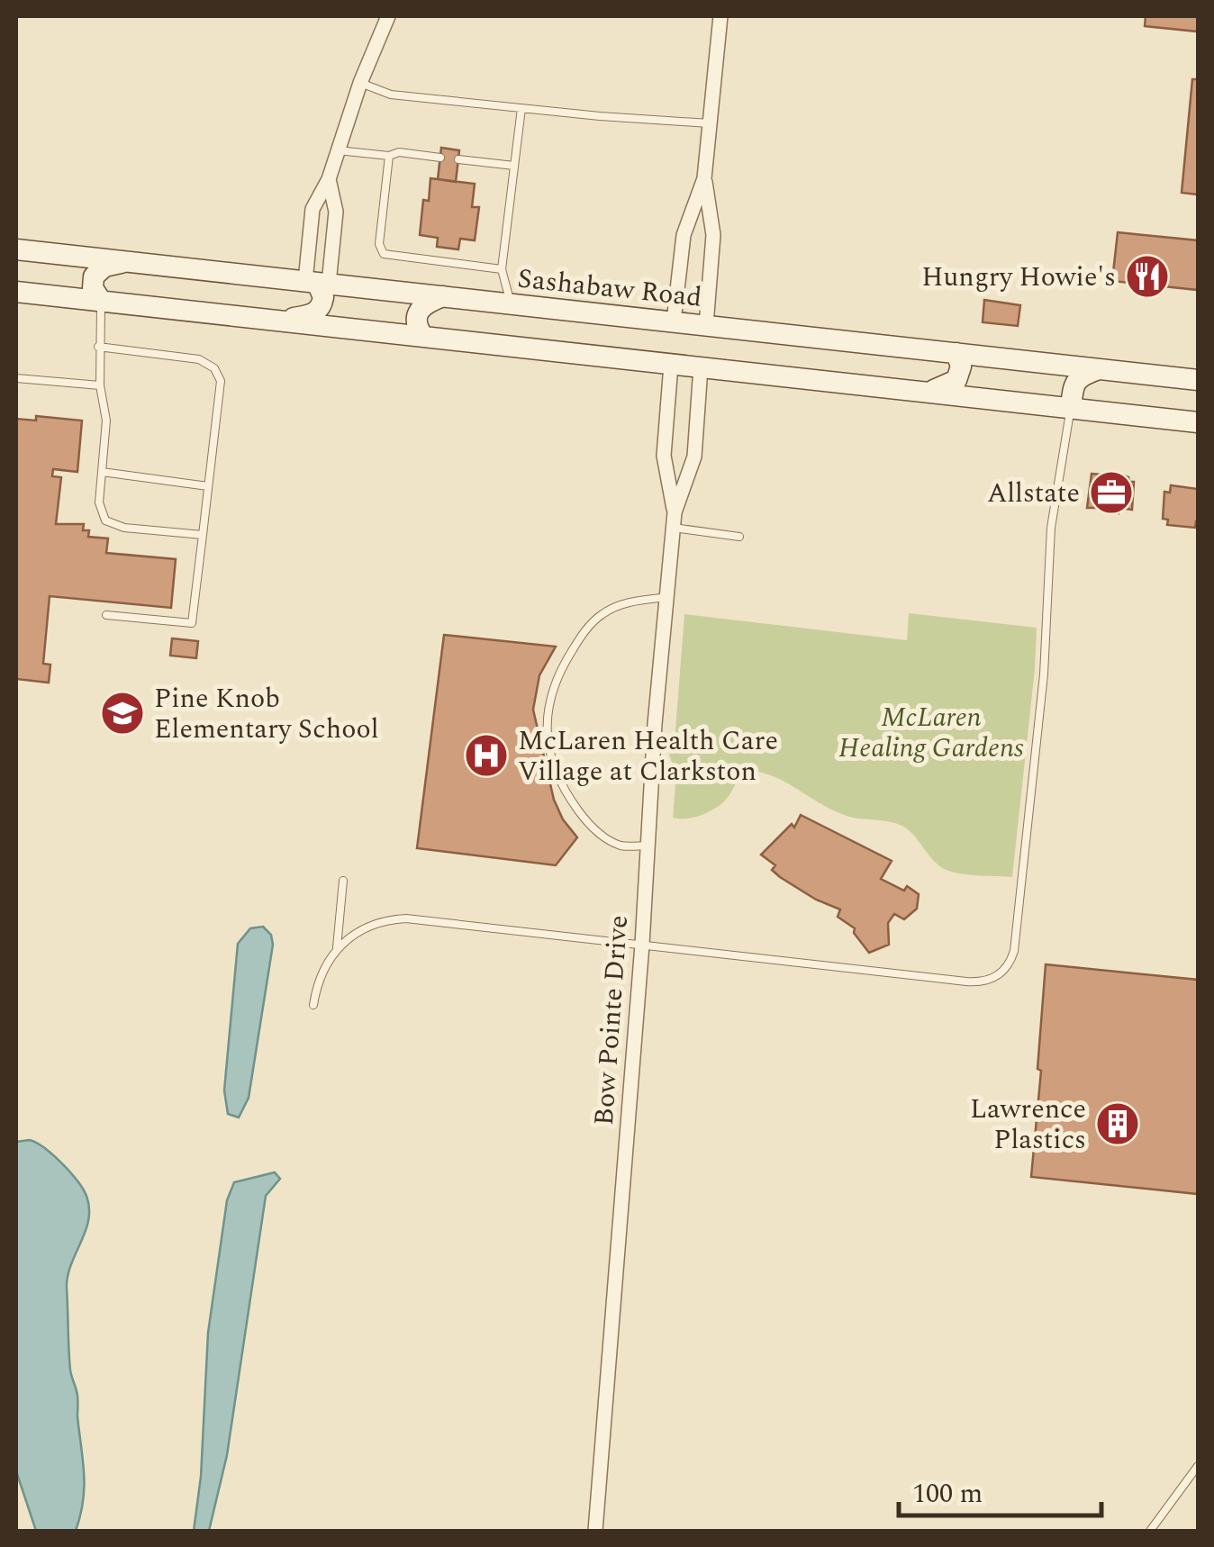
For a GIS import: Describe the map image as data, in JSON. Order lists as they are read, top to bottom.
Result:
{
  "streets": {
    "main road": ["Sashabaw Road"],
    "street": ["Bow Pointe Drive"]
  },
  "parks": ["McLaren Healing Gardens"],
  "places": {
    "restaurant": ["Hungry Howie's"],
    "office": ["Allstate"],
    "school or university": ["Pine Knob Elementary School"],
    "hospital": ["McLaren Health Care Village at Clarkston"],
    "building": ["Lawrence Plastics"]
  },
  "scale_bar": "100 m"
}
